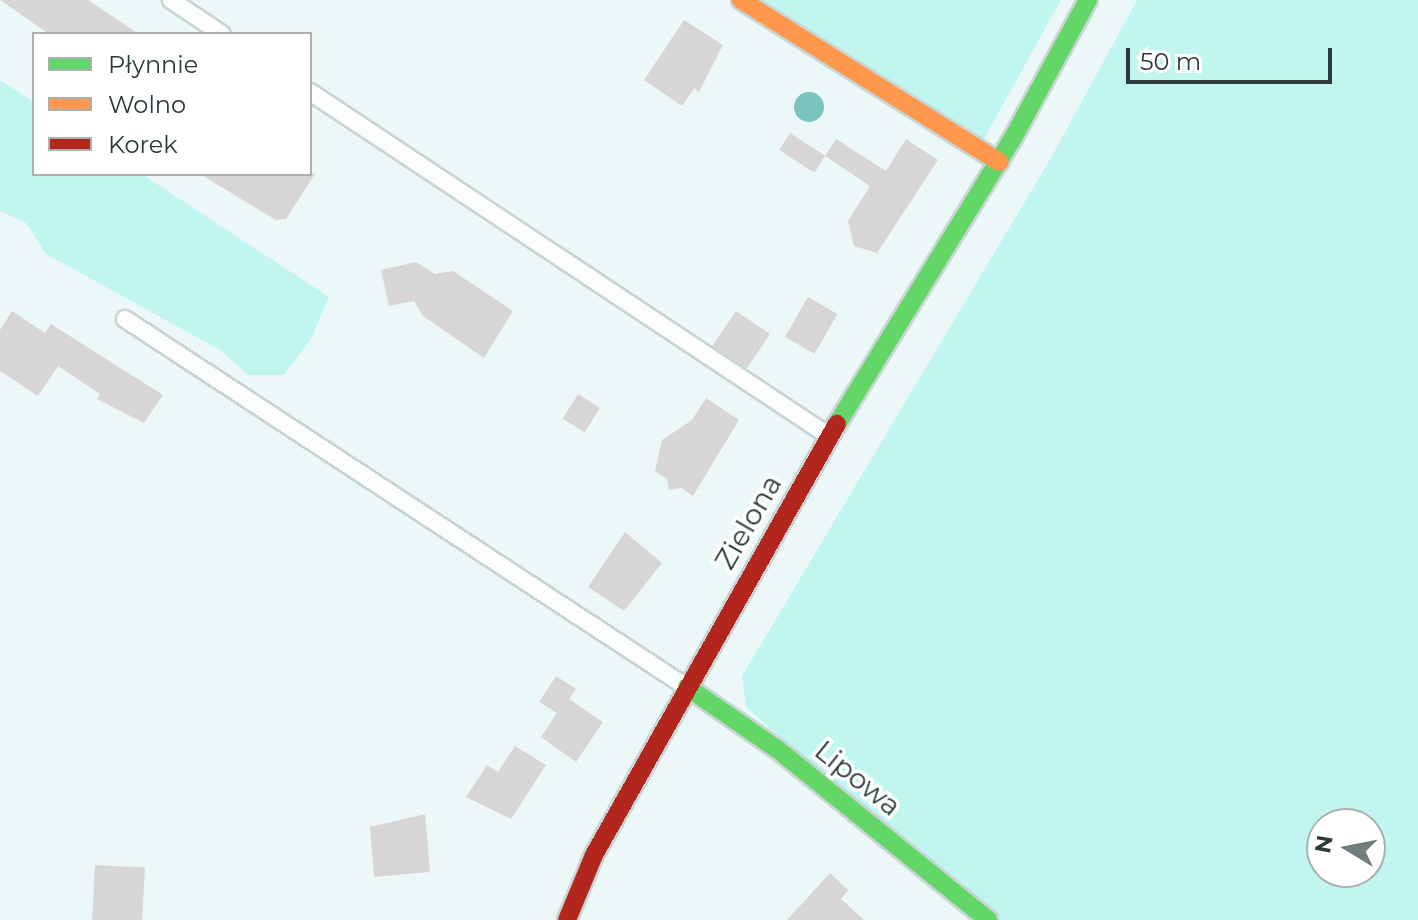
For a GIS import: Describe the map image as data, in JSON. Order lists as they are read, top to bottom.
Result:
{
  "streets": {
    "street": ["Zielona", "Lipowa"]
  },
  "crossings": [
    ["Zielona", "Lipowa"]
  ],
  "legend": ["Płynnie", "Wolno", "Korek"],
  "scale_bar": "50 m",
  "north": "left"
}
